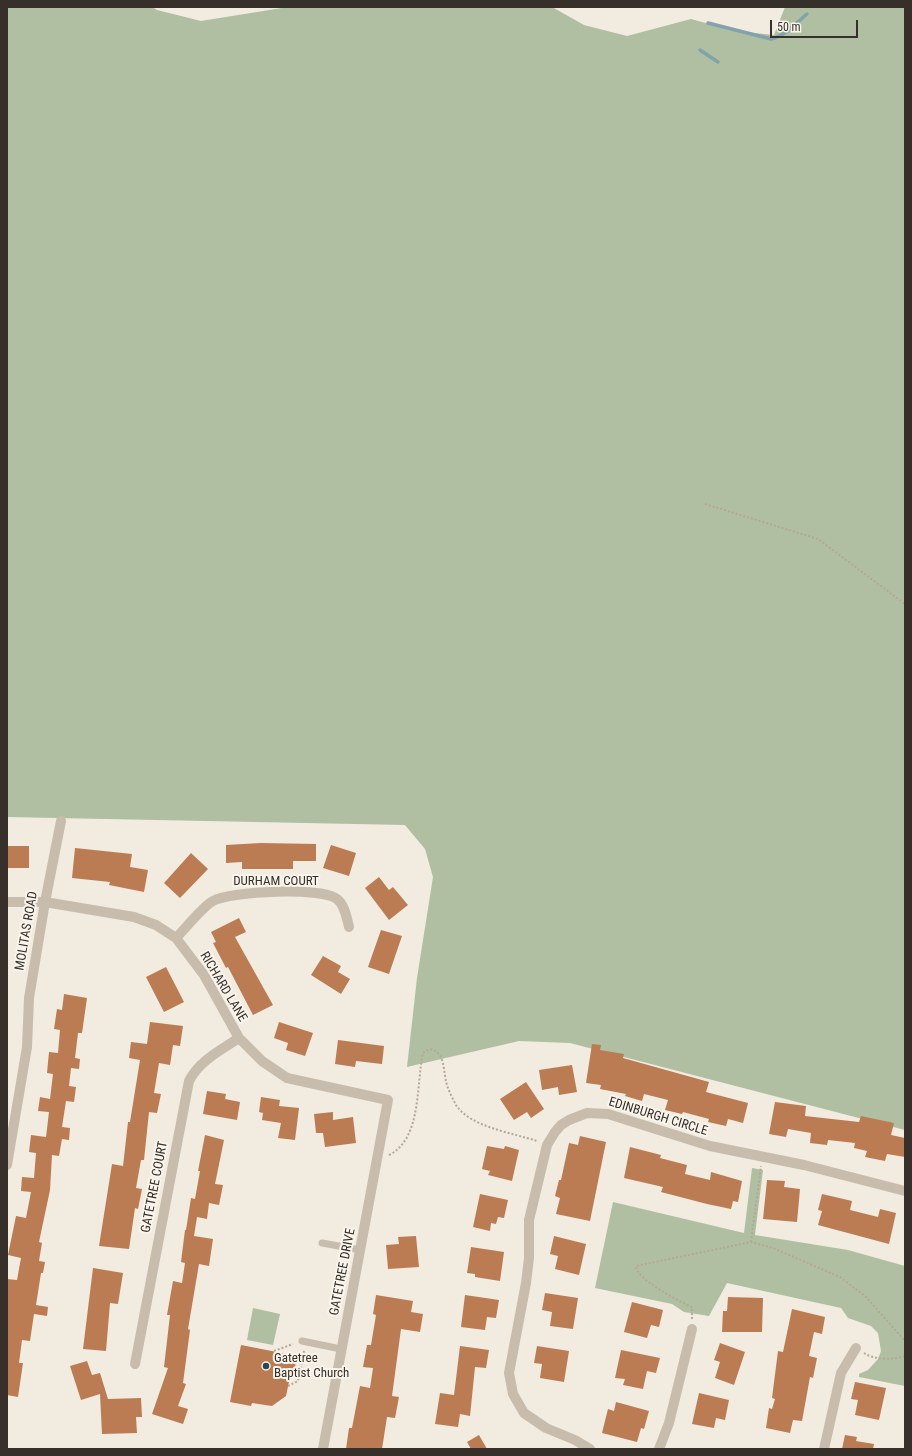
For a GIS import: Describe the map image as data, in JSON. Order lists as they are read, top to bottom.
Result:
{
  "streets": {
    "street": [
      "DURHAM COURT",
      "MOLITAS ROAD",
      "RICHARD LANE",
      "EDINBURGH CIRCLE",
      "GATETREE COURT",
      "GATETREE DRIVE"
    ]
  },
  "crossings": [
    ["DURHAM COURT", "RICHARD LANE"],
    ["MOLITAS ROAD", "RICHARD LANE"],
    ["RICHARD LANE", "GATETREE COURT"],
    ["RICHARD LANE", "GATETREE DRIVE"]
  ],
  "places": ["Gatetree Baptist Church"],
  "scale_bar": "50 m"
}
